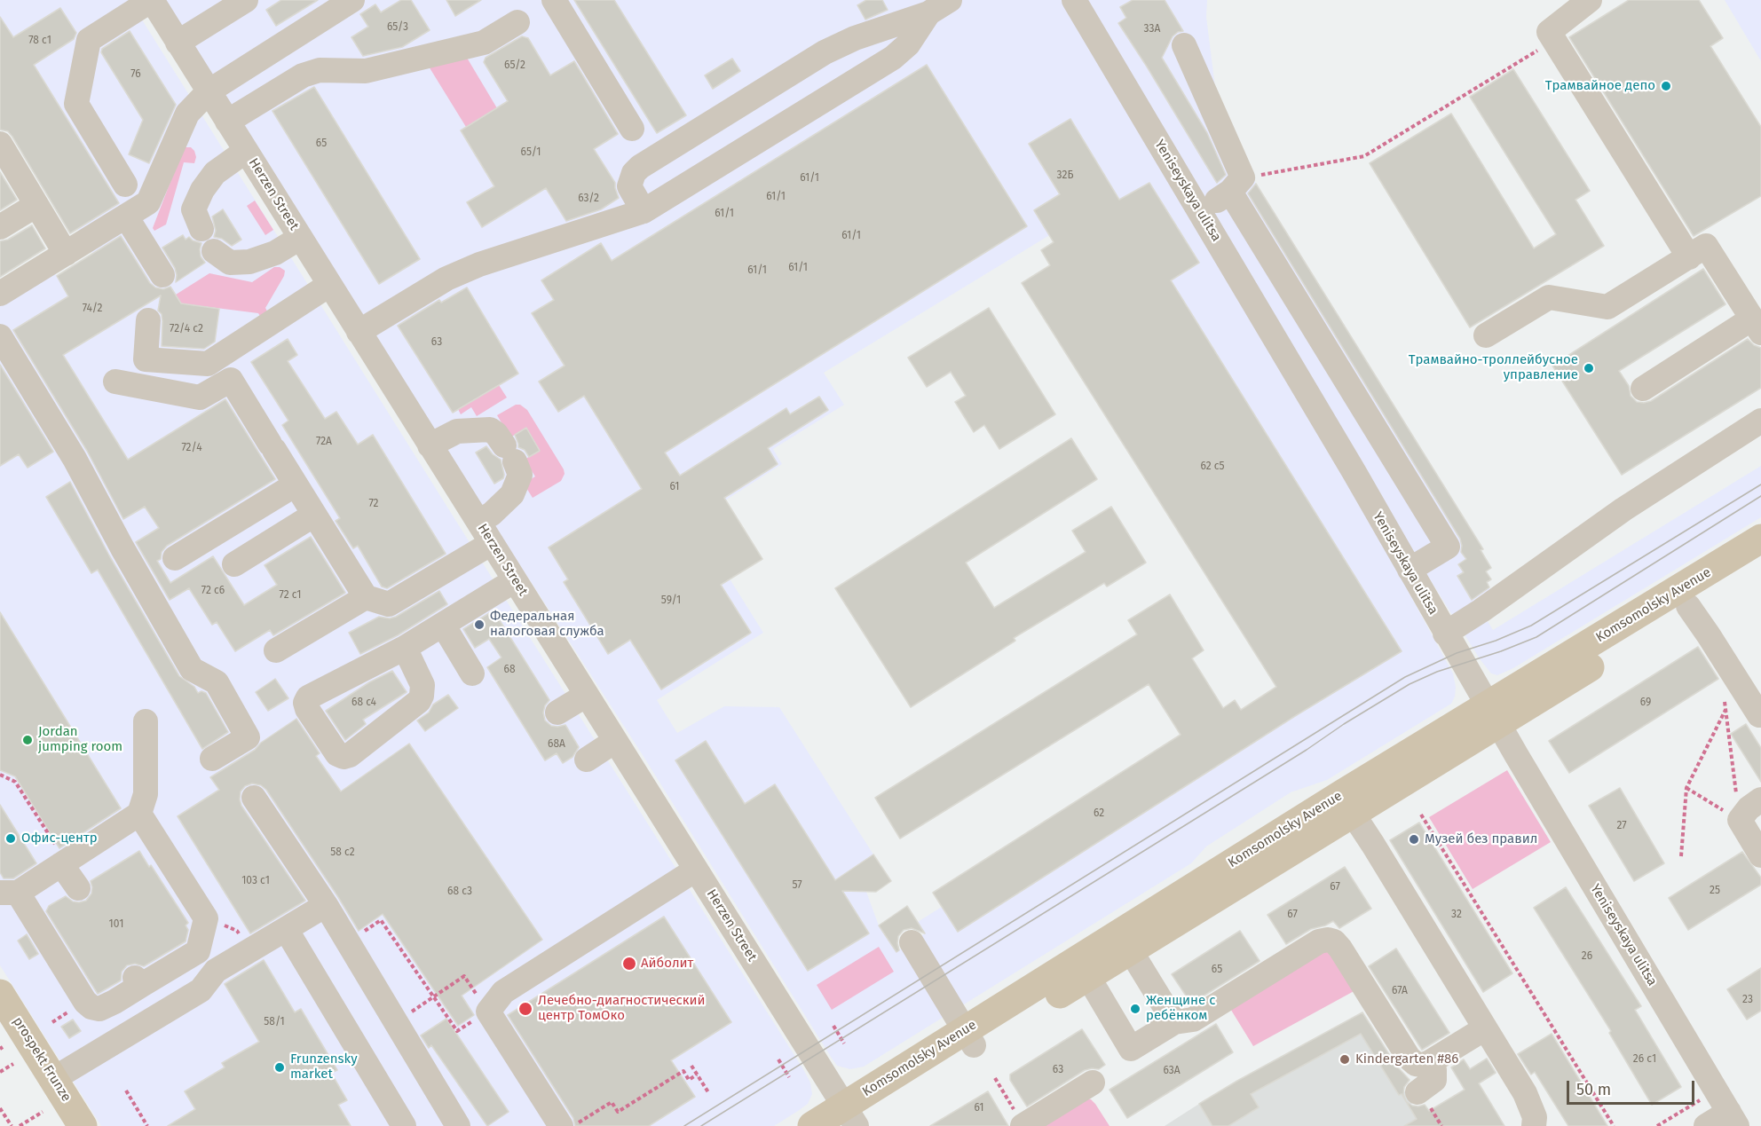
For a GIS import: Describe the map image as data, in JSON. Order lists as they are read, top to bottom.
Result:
{
  "streets": {
    "main road": ["Komsomolsky Avenue", "prospekt Frunze"],
    "street": ["Yeniseyskaya ulitsa", "Herzen Street"]
  },
  "crossings": [
    ["Yeniseyskaya ulitsa", "Komsomolsky Avenue"],
    ["Herzen Street", "Komsomolsky Avenue"]
  ],
  "places": [
    "Трамвайное депо",
    "Трамвайно-троллейбусное управление",
    "Федеральная налоговая служба",
    "Jordan jumping room",
    "Офис-центр",
    "Музей без правил",
    "Айболит",
    "Лечебно-диагностический центр ТомОко",
    "Женщине с ребёнком",
    "Kindergarten #86",
    "Frunzensky market"
  ],
  "house_numbers": [
    "65/3",
    "33А",
    "78 с1",
    "65/2",
    "76",
    "65",
    "65/1",
    "32Б",
    "61/1",
    "61/1",
    "63/2",
    "61/1",
    "61/1",
    "61/1",
    "61/1",
    "74/2",
    "72/4 с2",
    "63",
    "72А",
    "72/4",
    "62 с5",
    "61",
    "72",
    "72 с6",
    "72 с1",
    "59/1",
    "68",
    "68 с4",
    "69",
    "68А",
    "62",
    "27",
    "58 с2",
    "103 с1",
    "57",
    "67",
    "25",
    "68 с3",
    "67",
    "32",
    "101",
    "26",
    "65",
    "67А",
    "23",
    "58/1",
    "26 с1",
    "63",
    "63А",
    "61"
  ],
  "scale_bar": "50 m"
}
